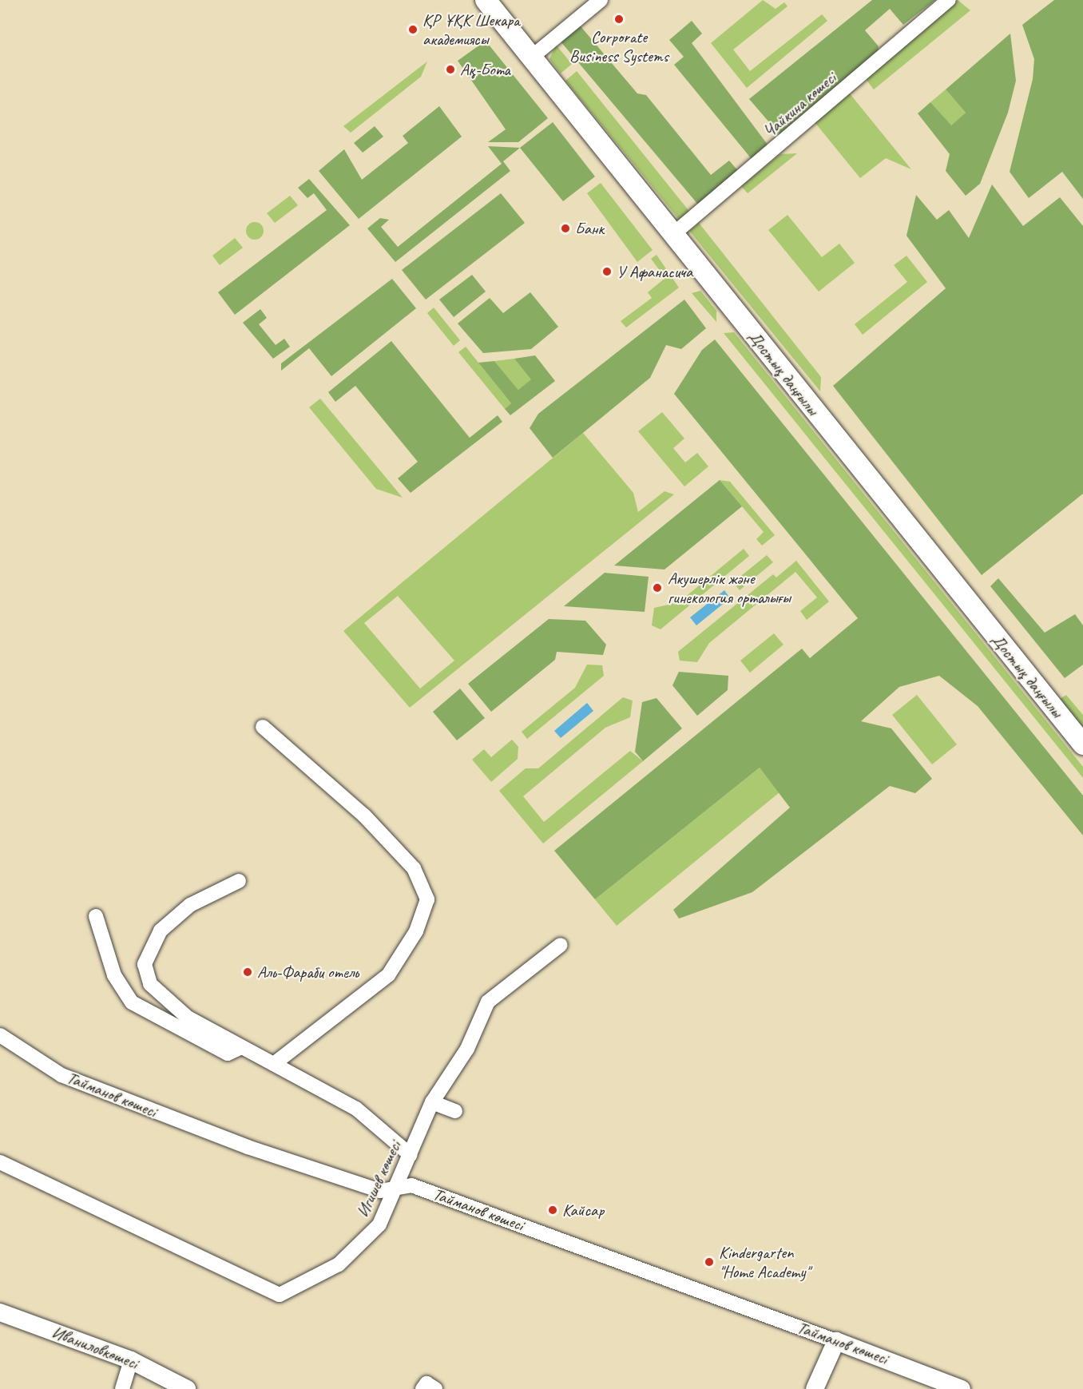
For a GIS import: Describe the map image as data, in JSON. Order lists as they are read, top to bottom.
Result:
{
  "streets": {
    "main road": ["Достық даңғылы"],
    "street": [
      "Чайкина көшесі",
      "Тайманов көшесі",
      "Игишев көшесі",
      "Иваниловкөшесі"
    ]
  },
  "crossings": [
    ["Чайкина көшесі", "Достық даңғылы"],
    ["Тайманов көшесі", "Игишев көшесі"]
  ],
  "places": [
    "Corporate Business Systems",
    "ҚР ҰҚК Шекара академиясы",
    "Ақ-Бота",
    "Банк",
    "У Афанасича",
    "Акушерлік және гинекология орталығы",
    "Аль-Фараби отель",
    "Кайсар",
    "Kindergarten \"Home Academy\""
  ]
}
